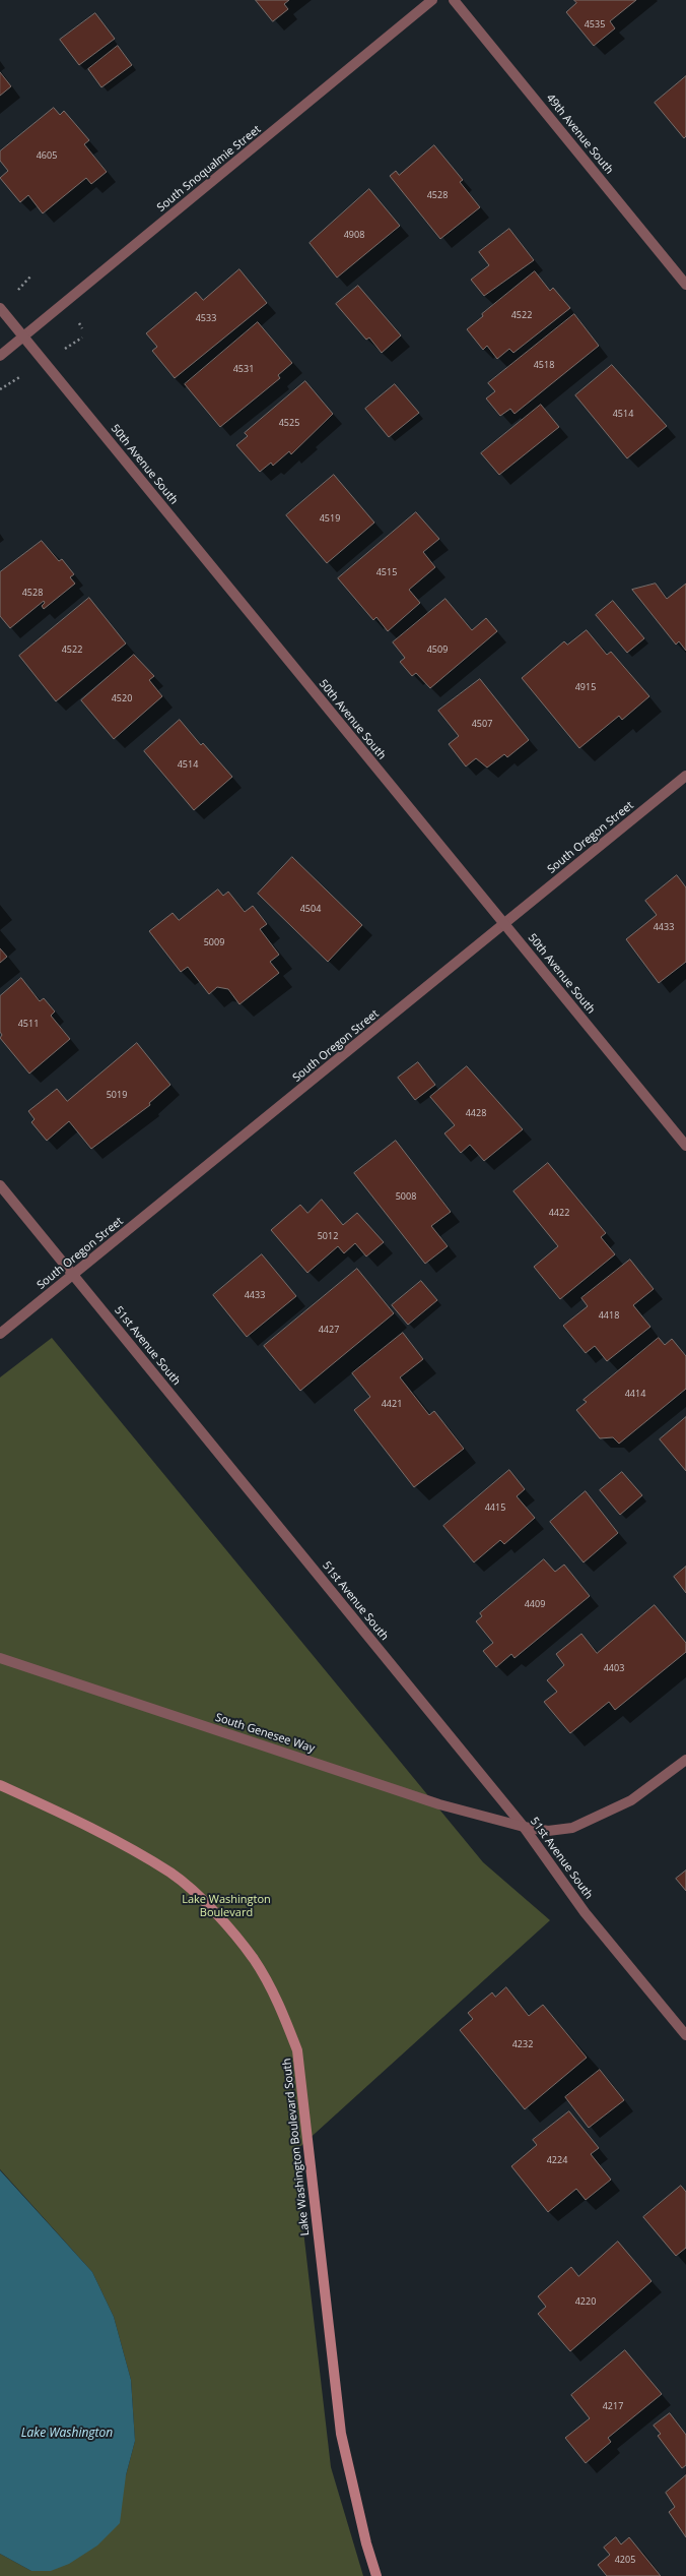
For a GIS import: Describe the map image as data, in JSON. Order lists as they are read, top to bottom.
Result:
{
  "streets": {
    "main road": ["Lake Washington Boulevard South"],
    "street": [
      "49th Avenue South",
      "South Snoqualmie Street",
      "50th Avenue South",
      "South Oregon Street",
      "51st Avenue South",
      "South Genesee Way"
    ]
  },
  "crossings": [
    ["South Snoqualmie Street", "50th Avenue South"],
    ["50th Avenue South", "South Oregon Street"],
    ["South Oregon Street", "51st Avenue South"],
    ["51st Avenue South", "South Genesee Way"]
  ],
  "water": ["Lake Washington"],
  "parks": ["Lake Washington Boulevard"],
  "house_numbers": [
    "4535",
    "4605",
    "4528",
    "4908",
    "4522",
    "4533",
    "4518",
    "4531",
    "4514",
    "4525",
    "4519",
    "4515",
    "4528",
    "4522",
    "4509",
    "4915",
    "4520",
    "4507",
    "4514",
    "4504",
    "4433",
    "5009",
    "4511",
    "5019",
    "4428",
    "5008",
    "4422",
    "5012",
    "4433",
    "4418",
    "4427",
    "4414",
    "4421",
    "4415",
    "4409",
    "4403",
    "4232",
    "4224",
    "4220",
    "4217",
    "4205"
  ]
}
